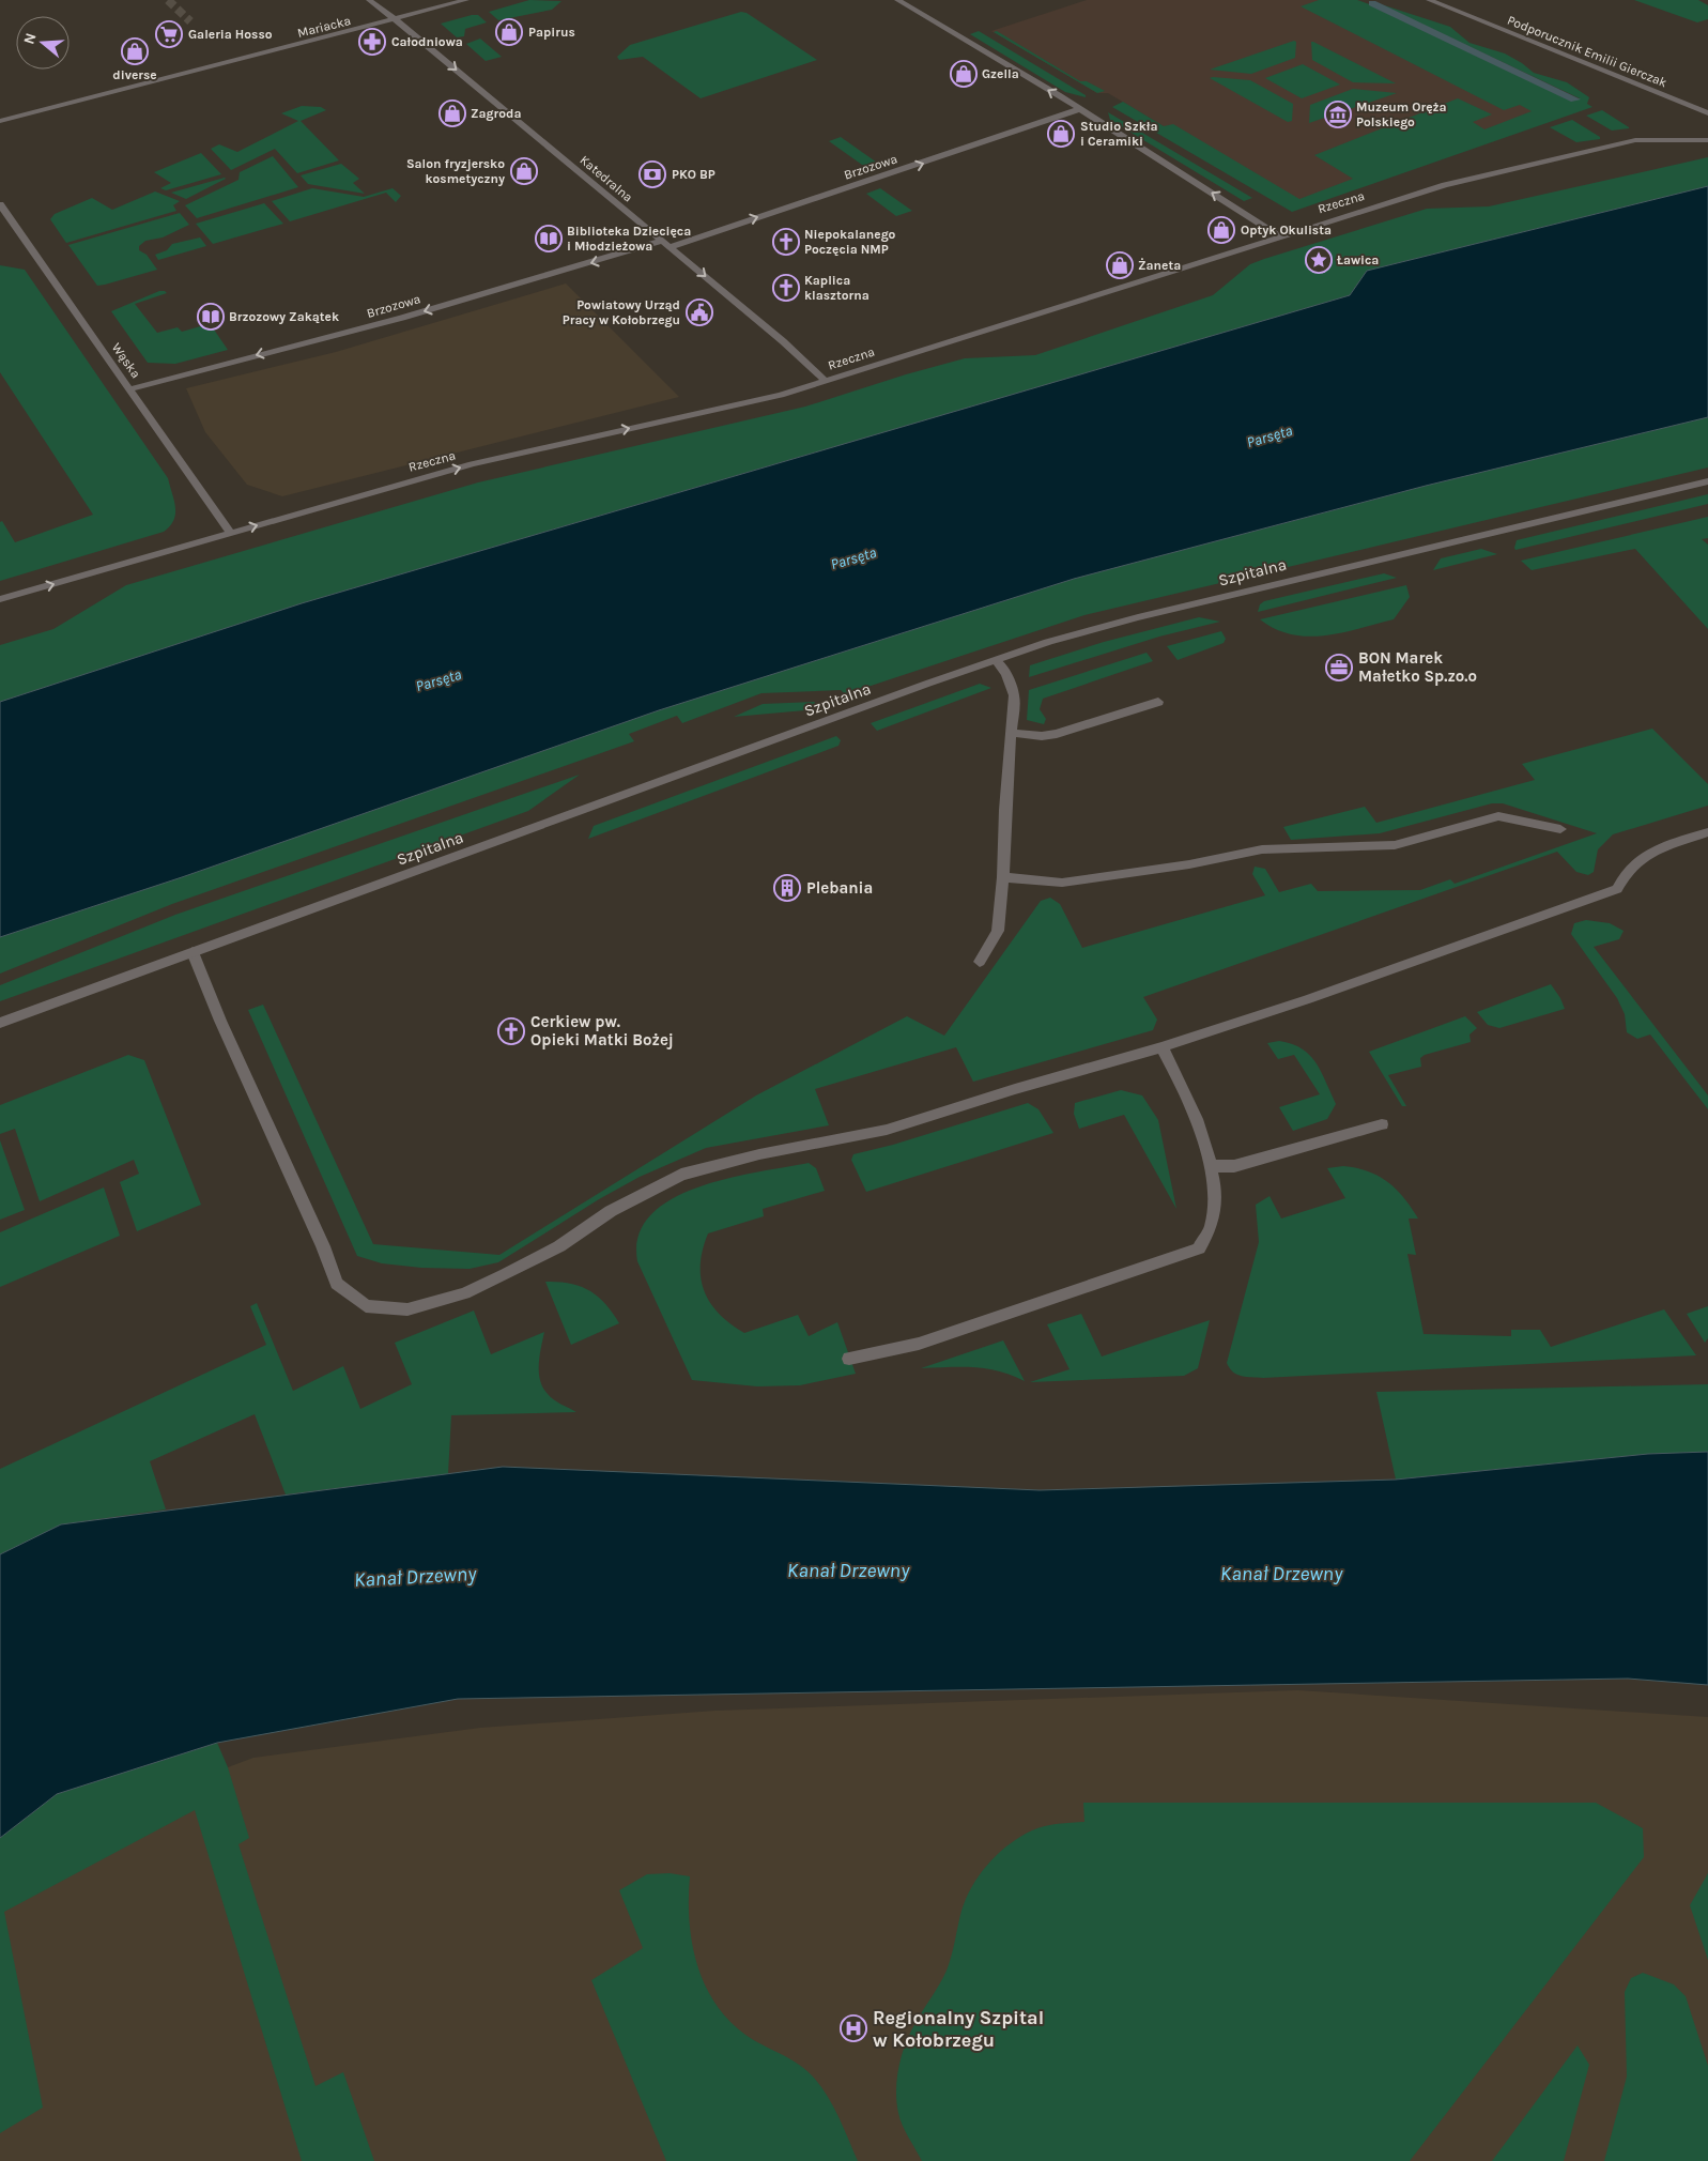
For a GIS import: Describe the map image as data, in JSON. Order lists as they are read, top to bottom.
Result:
{
  "streets": {
    "street": [
      "Mariacka",
      "Podporucznik Emilii Gierczak",
      "Brzozowa",
      "Katedralna",
      "Rzeczna",
      "Wąska",
      "Szpitalna"
    ]
  },
  "crossings": [
    ["Mariacka", "Katedralna"],
    ["Brzozowa", "Katedralna"],
    ["Brzozowa", "Wąska"],
    ["Katedralna", "Rzeczna"],
    ["Rzeczna", "Wąska"]
  ],
  "one_way": ["Katedralna", "Rzeczna"],
  "water": ["Parsęta", "Kanał Drzewny"],
  "places": {
    "shop": [
      "Papirus",
      "diverse",
      "Gzella",
      "Zagroda",
      "Studio Szkła i Ceramiki",
      "Salon fryzjersko kosmetyczny",
      "Optyk Okulista",
      "Żaneta"
    ],
    "supermarket": ["Galeria Hosso"],
    "pharmacy": ["Całodniowa"],
    "museum": ["Muzeum Oręża Polskiego"],
    "bank": ["PKO BP"],
    "library": ["Biblioteka Dziecięca i Młodzieżowa", "Brzozowy Zakątek"],
    "church": ["Niepokalanego Poczęcia NMP", "Kaplica klasztorna", "Cerkiew pw. Opieki Matki Bożej"],
    "place": ["Ławica"],
    "public building": ["Powiatowy Urząd Pracy w Kołobrzegu"],
    "office": ["BON Marek Małetko Sp.zo.o"],
    "building": ["Plebania"],
    "hospital": ["Regionalny Szpital w Kołobrzegu"]
  },
  "north": "left"
}
